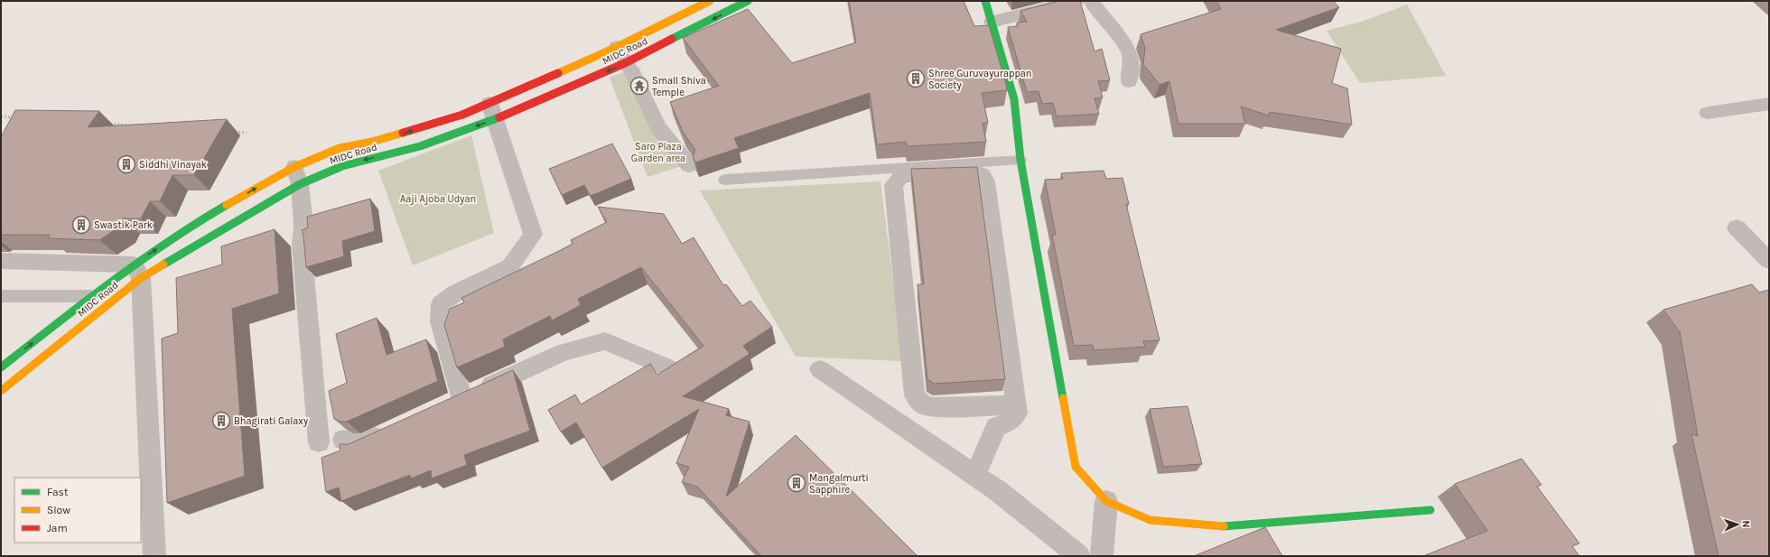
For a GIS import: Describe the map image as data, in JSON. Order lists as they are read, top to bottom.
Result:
{
  "streets": {
    "street": ["MIDC Road"]
  },
  "parks": ["Saro Plaza Garden area", "Aaji Ajoba Udyan"],
  "places": {
    "building": [
      "Shree Guruvayurappan Society",
      "Siddhi Vinayak",
      "Swastik Park",
      "Bhagirati Galaxy",
      "Mangalmurti Sapphire"
    ],
    "temple": ["Small Shiva Temple"]
  },
  "legend": ["Fast", "Slow", "Jam"],
  "north": "right"
}
